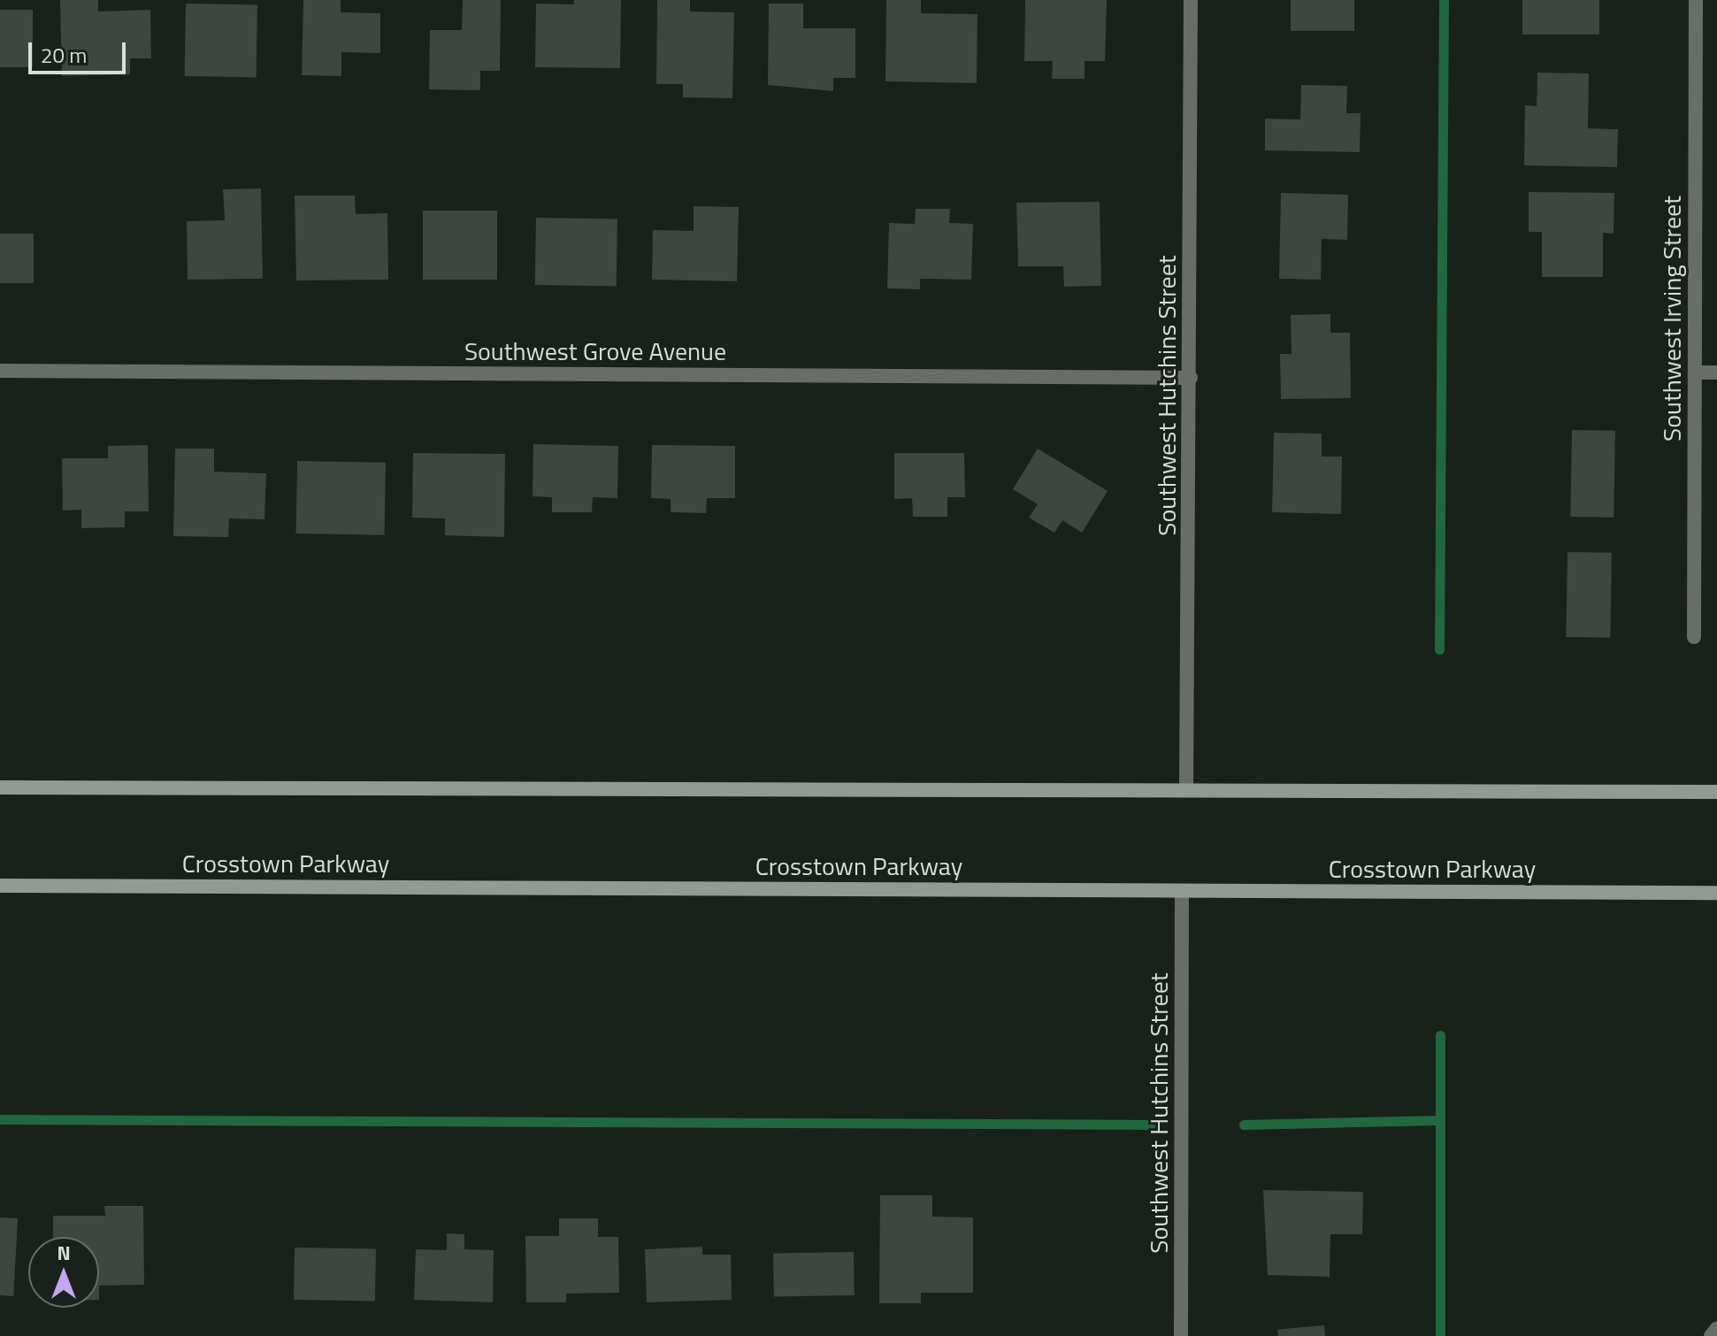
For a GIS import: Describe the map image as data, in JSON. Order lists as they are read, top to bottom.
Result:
{
  "streets": {
    "main road": ["Crosstown Parkway"],
    "street": ["Southwest Irving Street", "Southwest Grove Avenue", "Southwest Hutchins Street"]
  },
  "crossings": [
    ["Southwest Grove Avenue", "Southwest Hutchins Street"],
    ["Southwest Hutchins Street", "Crosstown Parkway"]
  ],
  "scale_bar": "20 m",
  "north": "top"
}
